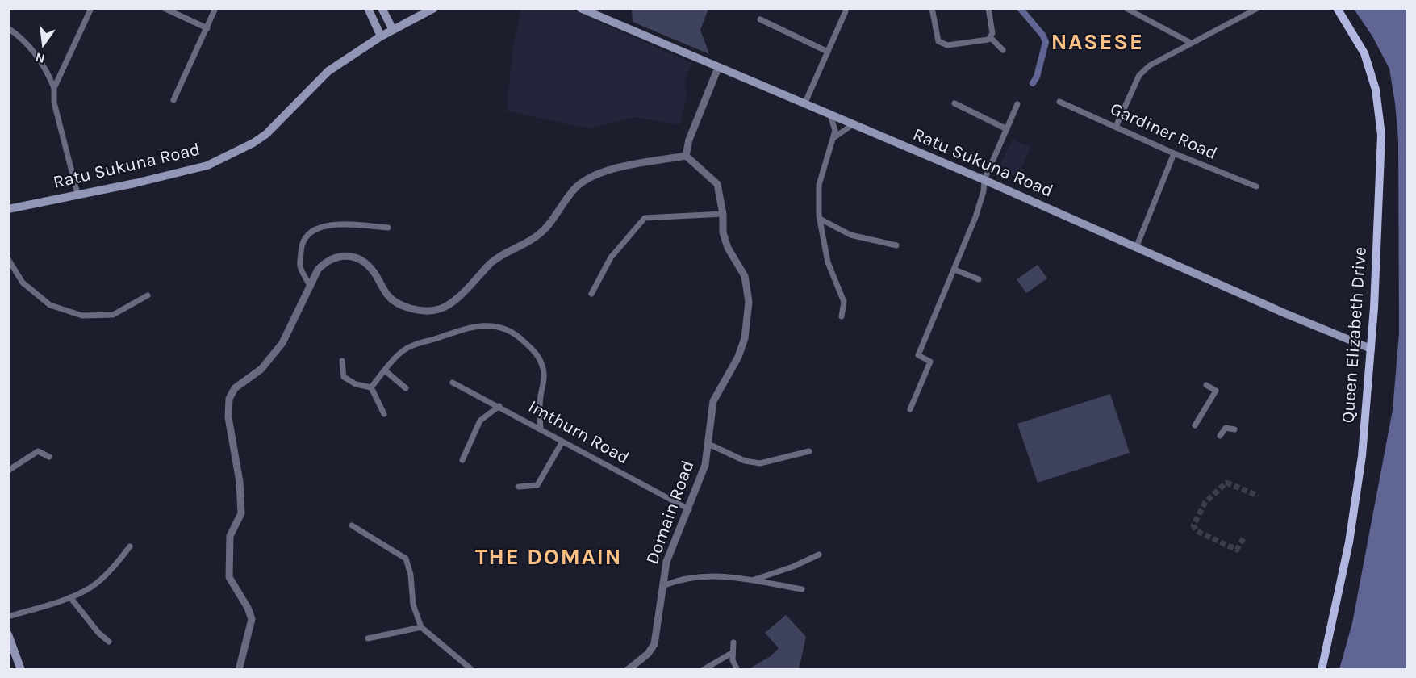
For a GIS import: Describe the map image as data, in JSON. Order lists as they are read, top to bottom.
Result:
{
  "streets": {
    "main road": ["Ratu Sukuna Road", "Queen Elizabeth Drive"],
    "street": ["Gardiner Road", "Imthurn Road", "Domain Road"]
  },
  "crossings": [
    ["Ratu Sukuna Road", "Queen Elizabeth Drive"],
    ["Imthurn Road", "Domain Road"]
  ],
  "districts": ["NASESE", "THE DOMAIN"],
  "north": "bottom"
}
